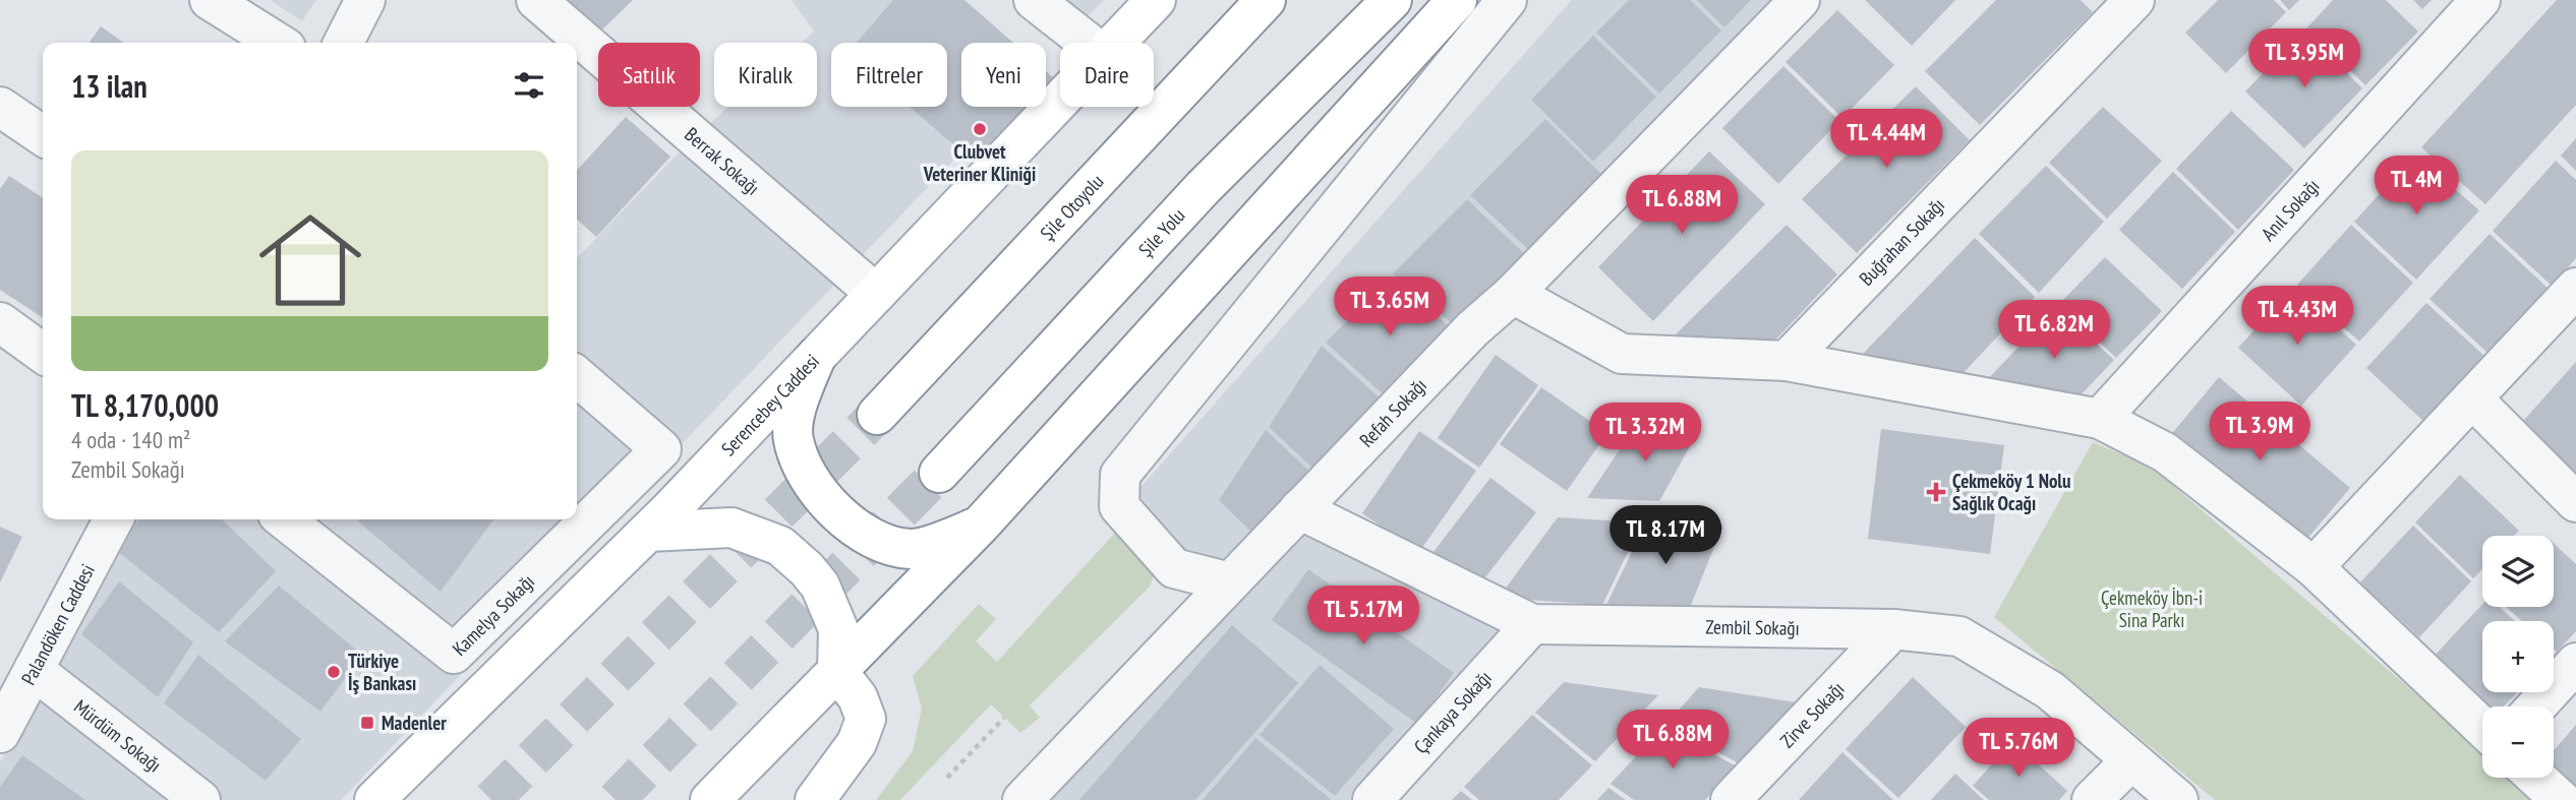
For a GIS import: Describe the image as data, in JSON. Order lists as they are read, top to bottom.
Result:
{
  "streets": {
    "main road": ["Şile Otoyolu", "Şile Yolu", "Serencebey Caddesi"],
    "street": [
      "Berrak Sokağı",
      "Anıl Sokağı",
      "Buğrahan Sokağı",
      "Refah Sokağı",
      "Kamelya Sokağı",
      "Palandöken Caddesi",
      "Zembil Sokağı",
      "Çankaya Sokağı",
      "Zirve Sokağı",
      "Mürdüm Sokağı"
    ]
  },
  "crossings": [
    ["Berrak Sokağı", "Serencebey Caddesi"],
    ["Refah Sokağı", "Zembil Sokağı"],
    ["Palandöken Caddesi", "Mürdüm Sokağı"],
    ["Zembil Sokağı", "Çankaya Sokağı"],
    ["Zembil Sokağı", "Zirve Sokağı"]
  ],
  "parks": ["Çekmeköy İbn-i Sina Parkı"],
  "places": {
    "other": ["Clubvet Veteriner Kliniği", "Türkiye İş Bankası"],
    "health": ["Çekmeköy 1 Nolu Sağlık Ocağı"],
    "transit": ["Madenler"]
  },
  "page": {
    "price": [
      "TL 3.95M",
      "TL 4.44M",
      "TL 4M",
      "TL 6.88M",
      "TL 3.65M",
      "TL 4.43M",
      "TL 6.82M",
      "TL 3.9M",
      "TL 3.32M",
      "TL 8.17M",
      "TL 5.17M",
      "TL 6.88M",
      "TL 5.76M"
    ],
    "chip": [
      "Satılık",
      "Kiralık",
      "Filtreler",
      "Yeni",
      "Daire"
    ],
    "heading": "13 ilan",
    "list": [
      {
        "name": "TL 8,170,000",
        "note": "4 oda · 140 m² · Zembil Sokağı"
      }
    ],
    "map_buttons": ["+", "−"]
  }
}
